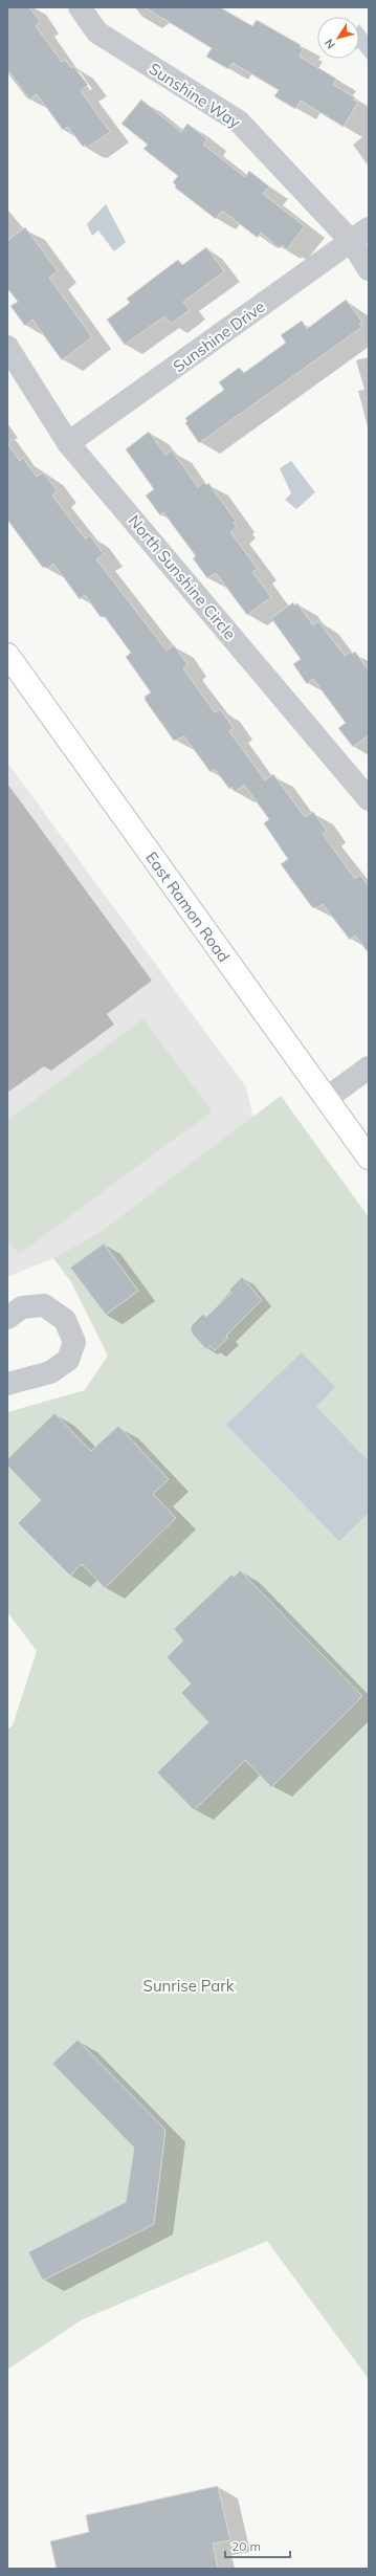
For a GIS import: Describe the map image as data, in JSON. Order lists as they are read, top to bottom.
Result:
{
  "streets": {
    "main road": ["East Ramon Road"],
    "street": ["Sunshine Way", "Sunshine Drive", "North Sunshine Circle"]
  },
  "crossings": [
    ["Sunshine Way", "Sunshine Drive"],
    ["Sunshine Drive", "North Sunshine Circle"]
  ],
  "parks": ["Sunrise Park"],
  "scale_bar": "20 m",
  "north": "bottom left"
}
